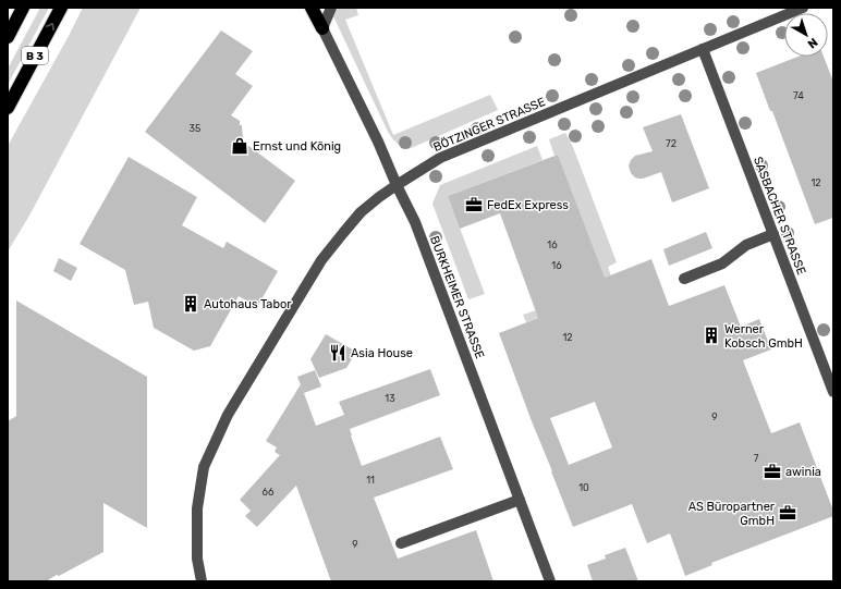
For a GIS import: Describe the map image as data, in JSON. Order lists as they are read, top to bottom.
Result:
{
  "streets": {
    "highway": ["B 3"],
    "street": ["BÖTZINGER STRASSE", "SASBACHER STRASSE", "BURKHEIMER STRASSE"]
  },
  "crossings": [
    ["BÖTZINGER STRASSE", "SASBACHER STRASSE"],
    ["BÖTZINGER STRASSE", "BURKHEIMER STRASSE"]
  ],
  "places": {
    "shop": ["Ernst und König"],
    "office": ["FedEx Express", "awinia", "AS Büropartner GmbH"],
    "building": ["Autohaus Tabor", "Werner Kobsch GmbH"],
    "restaurant": ["Asia House"]
  },
  "house_numbers": [
    "74",
    "35",
    "72",
    "12",
    "16",
    "16",
    "12",
    "13",
    "9",
    "7",
    "11",
    "10",
    "66",
    "9"
  ],
  "north": "bottom right"
}
